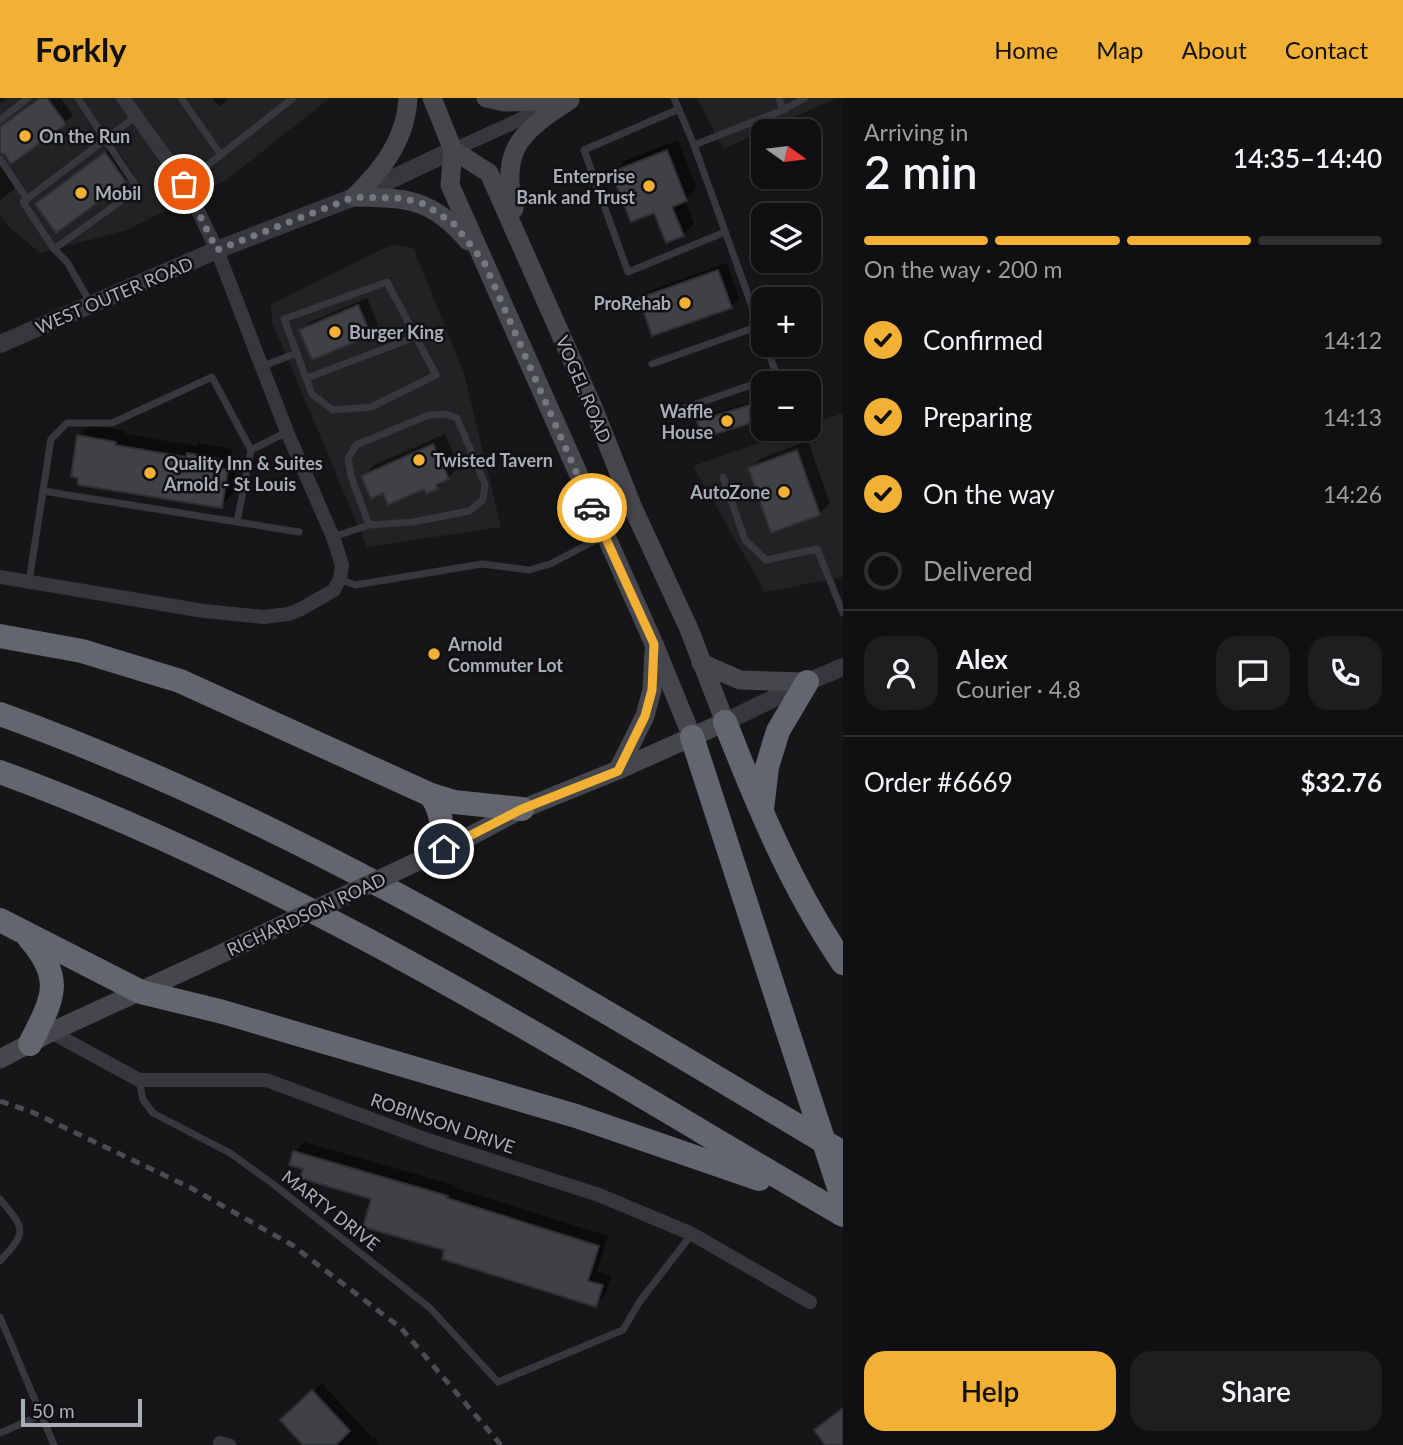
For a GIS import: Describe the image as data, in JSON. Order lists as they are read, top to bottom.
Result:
{
  "streets": {
    "main road": ["VOGEL ROAD", "RICHARDSON ROAD"],
    "street": ["WEST OUTER ROAD", "ROBINSON DRIVE"],
    "lane": ["MARTY DRIVE"]
  },
  "crossings": [
    ["WEST OUTER ROAD", "VOGEL ROAD"],
    ["RICHARDSON ROAD", "ROBINSON DRIVE"],
    ["ROBINSON DRIVE", "MARTY DRIVE"]
  ],
  "places": [
    "On the Run",
    "Enterprise Bank and Trust",
    "Mobil",
    "ProRehab",
    "Burger King",
    "Waffle House",
    "Twisted Tavern",
    "Quality Inn & Suites Arnold - St Louis",
    "AutoZone",
    "Arnold Commuter Lot"
  ],
  "scale_bar": "50 m",
  "north": "right",
  "page": {
    "header": "Forkly",
    "nav": [
      "Home",
      "Map",
      "About",
      "Contact"
    ],
    "heading": ["2 min", "Arriving in", "14:35–14:40"],
    "panel": [
      "Alex",
      "Courier · 4.8",
      "Order #6669",
      "$32.76"
    ],
    "map_buttons": ["+", "−"],
    "bar": "On the way · 200 m",
    "list": [
      ["Confirmed", "14:12"],
      ["Preparing", "14:13"],
      ["On the way", "14:26"],
      "Delivered"
    ],
    "buttons": ["Help", "Share"],
    "scale": "50 m"
  }
}
